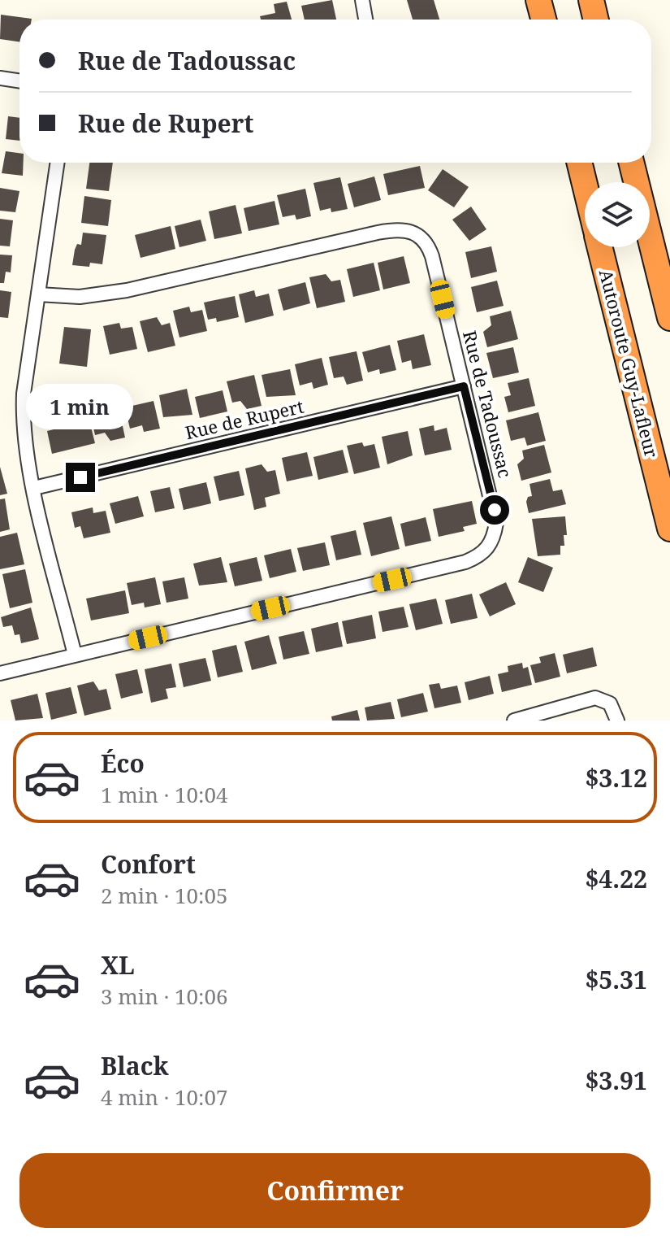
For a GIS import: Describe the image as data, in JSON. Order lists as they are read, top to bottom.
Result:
{
  "streets": {
    "highway": ["Autoroute Guy-Lafleur"],
    "street": ["Rue de Tadoussac", "Rue de Rupert"]
  },
  "crossings": [
    ["Rue de Tadoussac", "Rue de Rupert"]
  ],
  "page": {
    "banner": ["Rue de Tadoussac", "Rue de Rupert"],
    "bubble": "1 min",
    "list": [
      {
        "name": "Éco",
        "note": "1 min · 10:04",
        "value": "$3.12"
      },
      {
        "name": "Confort",
        "note": "2 min · 10:05",
        "value": "$4.22"
      },
      {
        "name": "XL",
        "note": "3 min · 10:06",
        "value": "$5.31"
      },
      {
        "name": "Black",
        "note": "4 min · 10:07",
        "value": "$3.91"
      }
    ],
    "buttons": "Confirmer"
  }
}
